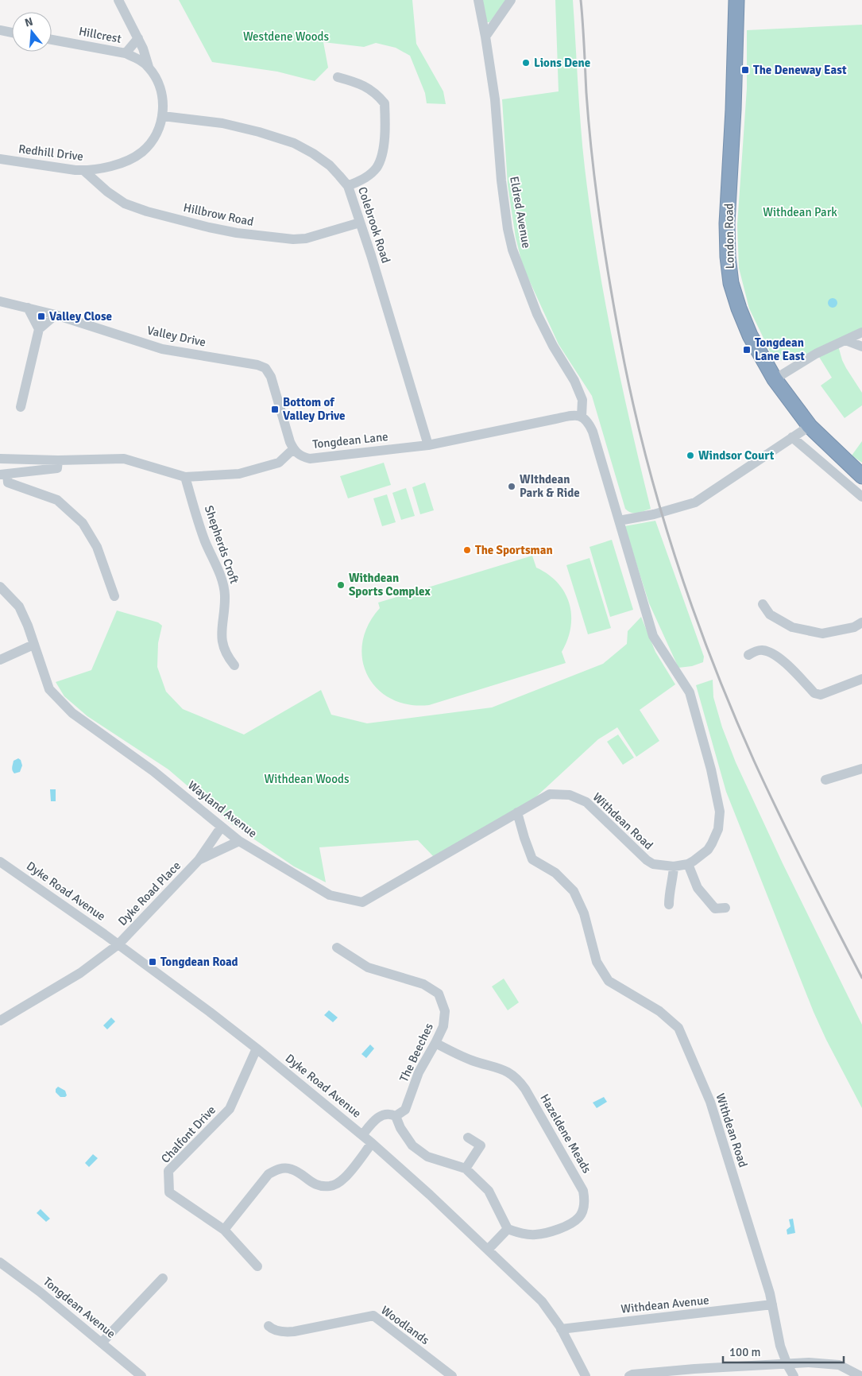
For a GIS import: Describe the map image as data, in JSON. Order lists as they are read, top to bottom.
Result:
{
  "streets": {
    "highway": ["London Road"],
    "street": [
      "Hillcrest",
      "Redhill Drive",
      "Eldred Avenue",
      "Hillbrow Road",
      "Colebrook Road",
      "Valley Drive",
      "Tongdean Lane",
      "Shepherds Croft",
      "Wayland Avenue",
      "Withdean Road",
      "Dyke Road Avenue",
      "Dyke Road Place",
      "The Beeches",
      "Hazeldene Meads",
      "Chalfont Drive",
      "Withdean Avenue",
      "Tongdean Avenue",
      "Woodlands"
    ]
  },
  "crossings": [
    ["Hillcrest", "Redhill Drive"],
    ["Redhill Drive", "Hillbrow Road"],
    ["Redhill Drive", "Colebrook Road"],
    ["Eldred Avenue", "Tongdean Lane"],
    ["Hillbrow Road", "Colebrook Road"],
    ["Colebrook Road", "Tongdean Lane"],
    ["Valley Drive", "Tongdean Lane"],
    ["Wayland Avenue", "Withdean Road"],
    ["Withdean Road", "Withdean Avenue"],
    ["Dyke Road Avenue", "Dyke Road Place"],
    ["Dyke Road Avenue", "Chalfont Drive"],
    ["Dyke Road Avenue", "Withdean Avenue"],
    ["The Beeches", "Hazeldene Meads"]
  ],
  "parks": ["Westdene Woods", "Withdean Park", "Withdean Woods"],
  "places": {
    "other": [
      "Lions Dene",
      "Windsor Court",
      "WIthdean Park & Ride",
      "The Sportsman",
      "Withdean Sports Complex"
    ],
    "transit": [
      "The Deneway East",
      "Valley Close",
      "Tongdean Lane East",
      "Bottom of Valley Drive",
      "Tongdean Road"
    ]
  },
  "scale_bar": "100 m",
  "north": "top"
}
